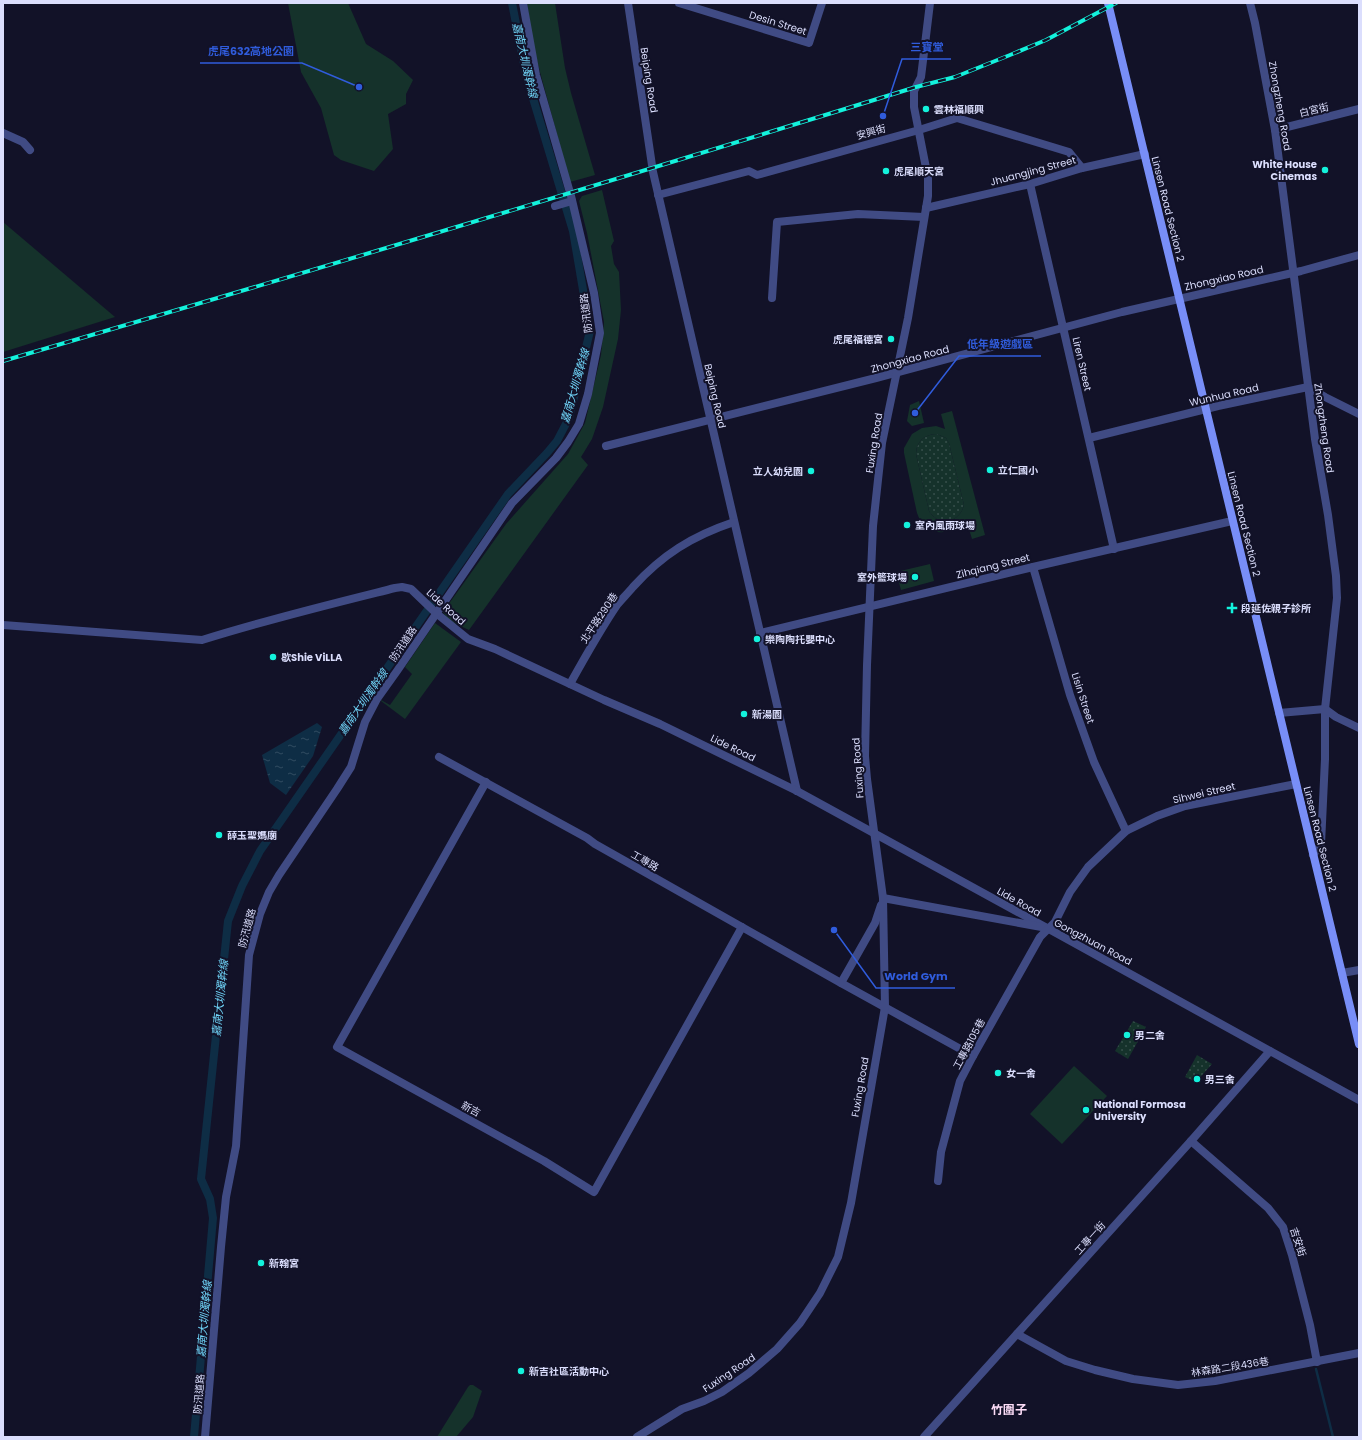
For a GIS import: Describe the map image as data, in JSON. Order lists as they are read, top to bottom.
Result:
{
  "streets": {
    "main road": ["Linsen Road Section 2"],
    "street": [
      "Desin Street",
      "Beiping Road",
      "Zhongzheng Road",
      "白宮街",
      "安興街",
      "Jhuangjing Street",
      "Zhongxiao Road",
      "防汛道路",
      "Liren Street",
      "Wunhua Road",
      "Fuxing Road",
      "Zihqiang Street",
      "Lide Road",
      "北平路290巷",
      "Lisin Street",
      "Sihwei Street",
      "工專路",
      "Gongzhuan Road",
      "工專路105巷",
      "新吉",
      "工專一街",
      "吉安街",
      "林森路二段436巷"
    ]
  },
  "crossings": [
    ["Beiping Road", "安興街"],
    ["Beiping Road", "Zhongxiao Road"],
    ["Beiping Road", "Zihqiang Street"],
    ["Beiping Road", "Lide Road"],
    ["Beiping Road", "北平路290巷"],
    ["Zhongzheng Road", "白宮街"],
    ["Zhongzheng Road", "Linsen Road Section 2"],
    ["Zhongzheng Road", "Zhongxiao Road"],
    ["Zhongzheng Road", "Wunhua Road"],
    ["安興街", "Jhuangjing Street"],
    ["安興街", "Fuxing Road"],
    ["Jhuangjing Street", "Linsen Road Section 2"],
    ["Jhuangjing Street", "Liren Street"],
    ["Jhuangjing Street", "Fuxing Road"],
    ["Linsen Road Section 2", "Zhongxiao Road"],
    ["Linsen Road Section 2", "Wunhua Road"],
    ["Linsen Road Section 2", "Zihqiang Street"],
    ["Linsen Road Section 2", "Sihwei Street"],
    ["Zhongxiao Road", "Liren Street"],
    ["Zhongxiao Road", "Fuxing Road"],
    ["防汛道路", "Lide Road"],
    ["Liren Street", "Wunhua Road"],
    ["Liren Street", "Zihqiang Street"],
    ["Fuxing Road", "Zihqiang Street"],
    ["Fuxing Road", "Lide Road"],
    ["Fuxing Road", "工專路"],
    ["Fuxing Road", "Gongzhuan Road"],
    ["Zihqiang Street", "Lisin Street"],
    ["Lide Road", "北平路290巷"],
    ["Lide Road", "Sihwei Street"],
    ["Lide Road", "Gongzhuan Road"],
    ["Lide Road", "工專路105巷"],
    ["Lisin Street", "Sihwei Street"],
    ["Sihwei Street", "Gongzhuan Road"],
    ["Sihwei Street", "工專路105巷"],
    ["工專路", "工專路105巷"],
    ["工專路", "新吉"],
    ["Gongzhuan Road", "工專路105巷"],
    ["Gongzhuan Road", "工專一街"],
    ["工專一街", "吉安街"],
    ["工專一街", "林森路二段436巷"],
    ["吉安街", "林森路二段436巷"]
  ],
  "districts": ["竹圍子"],
  "water": ["嘉南大圳濁幹線"],
  "places": {
    "other": [
      "虎尾632高地公園",
      "雲林福順興",
      "三寶堂",
      "White House Cinemas",
      "虎尾順天宮",
      "虎尾福德宮",
      "低年級遊戲區",
      "立仁國小",
      "立人幼兒園",
      "室內風雨球場",
      "室外籃球場",
      "樂陶陶托嬰中心",
      "歇Shie ViLLA",
      "新湯園",
      "薛玉聖媽廟",
      "World Gym",
      "男二舍",
      "女一舍",
      "男三舍",
      "National Formosa University",
      "新翰宮",
      "新吉社區活動中心"
    ],
    "health": ["段延佐親子診所"]
  }
}
